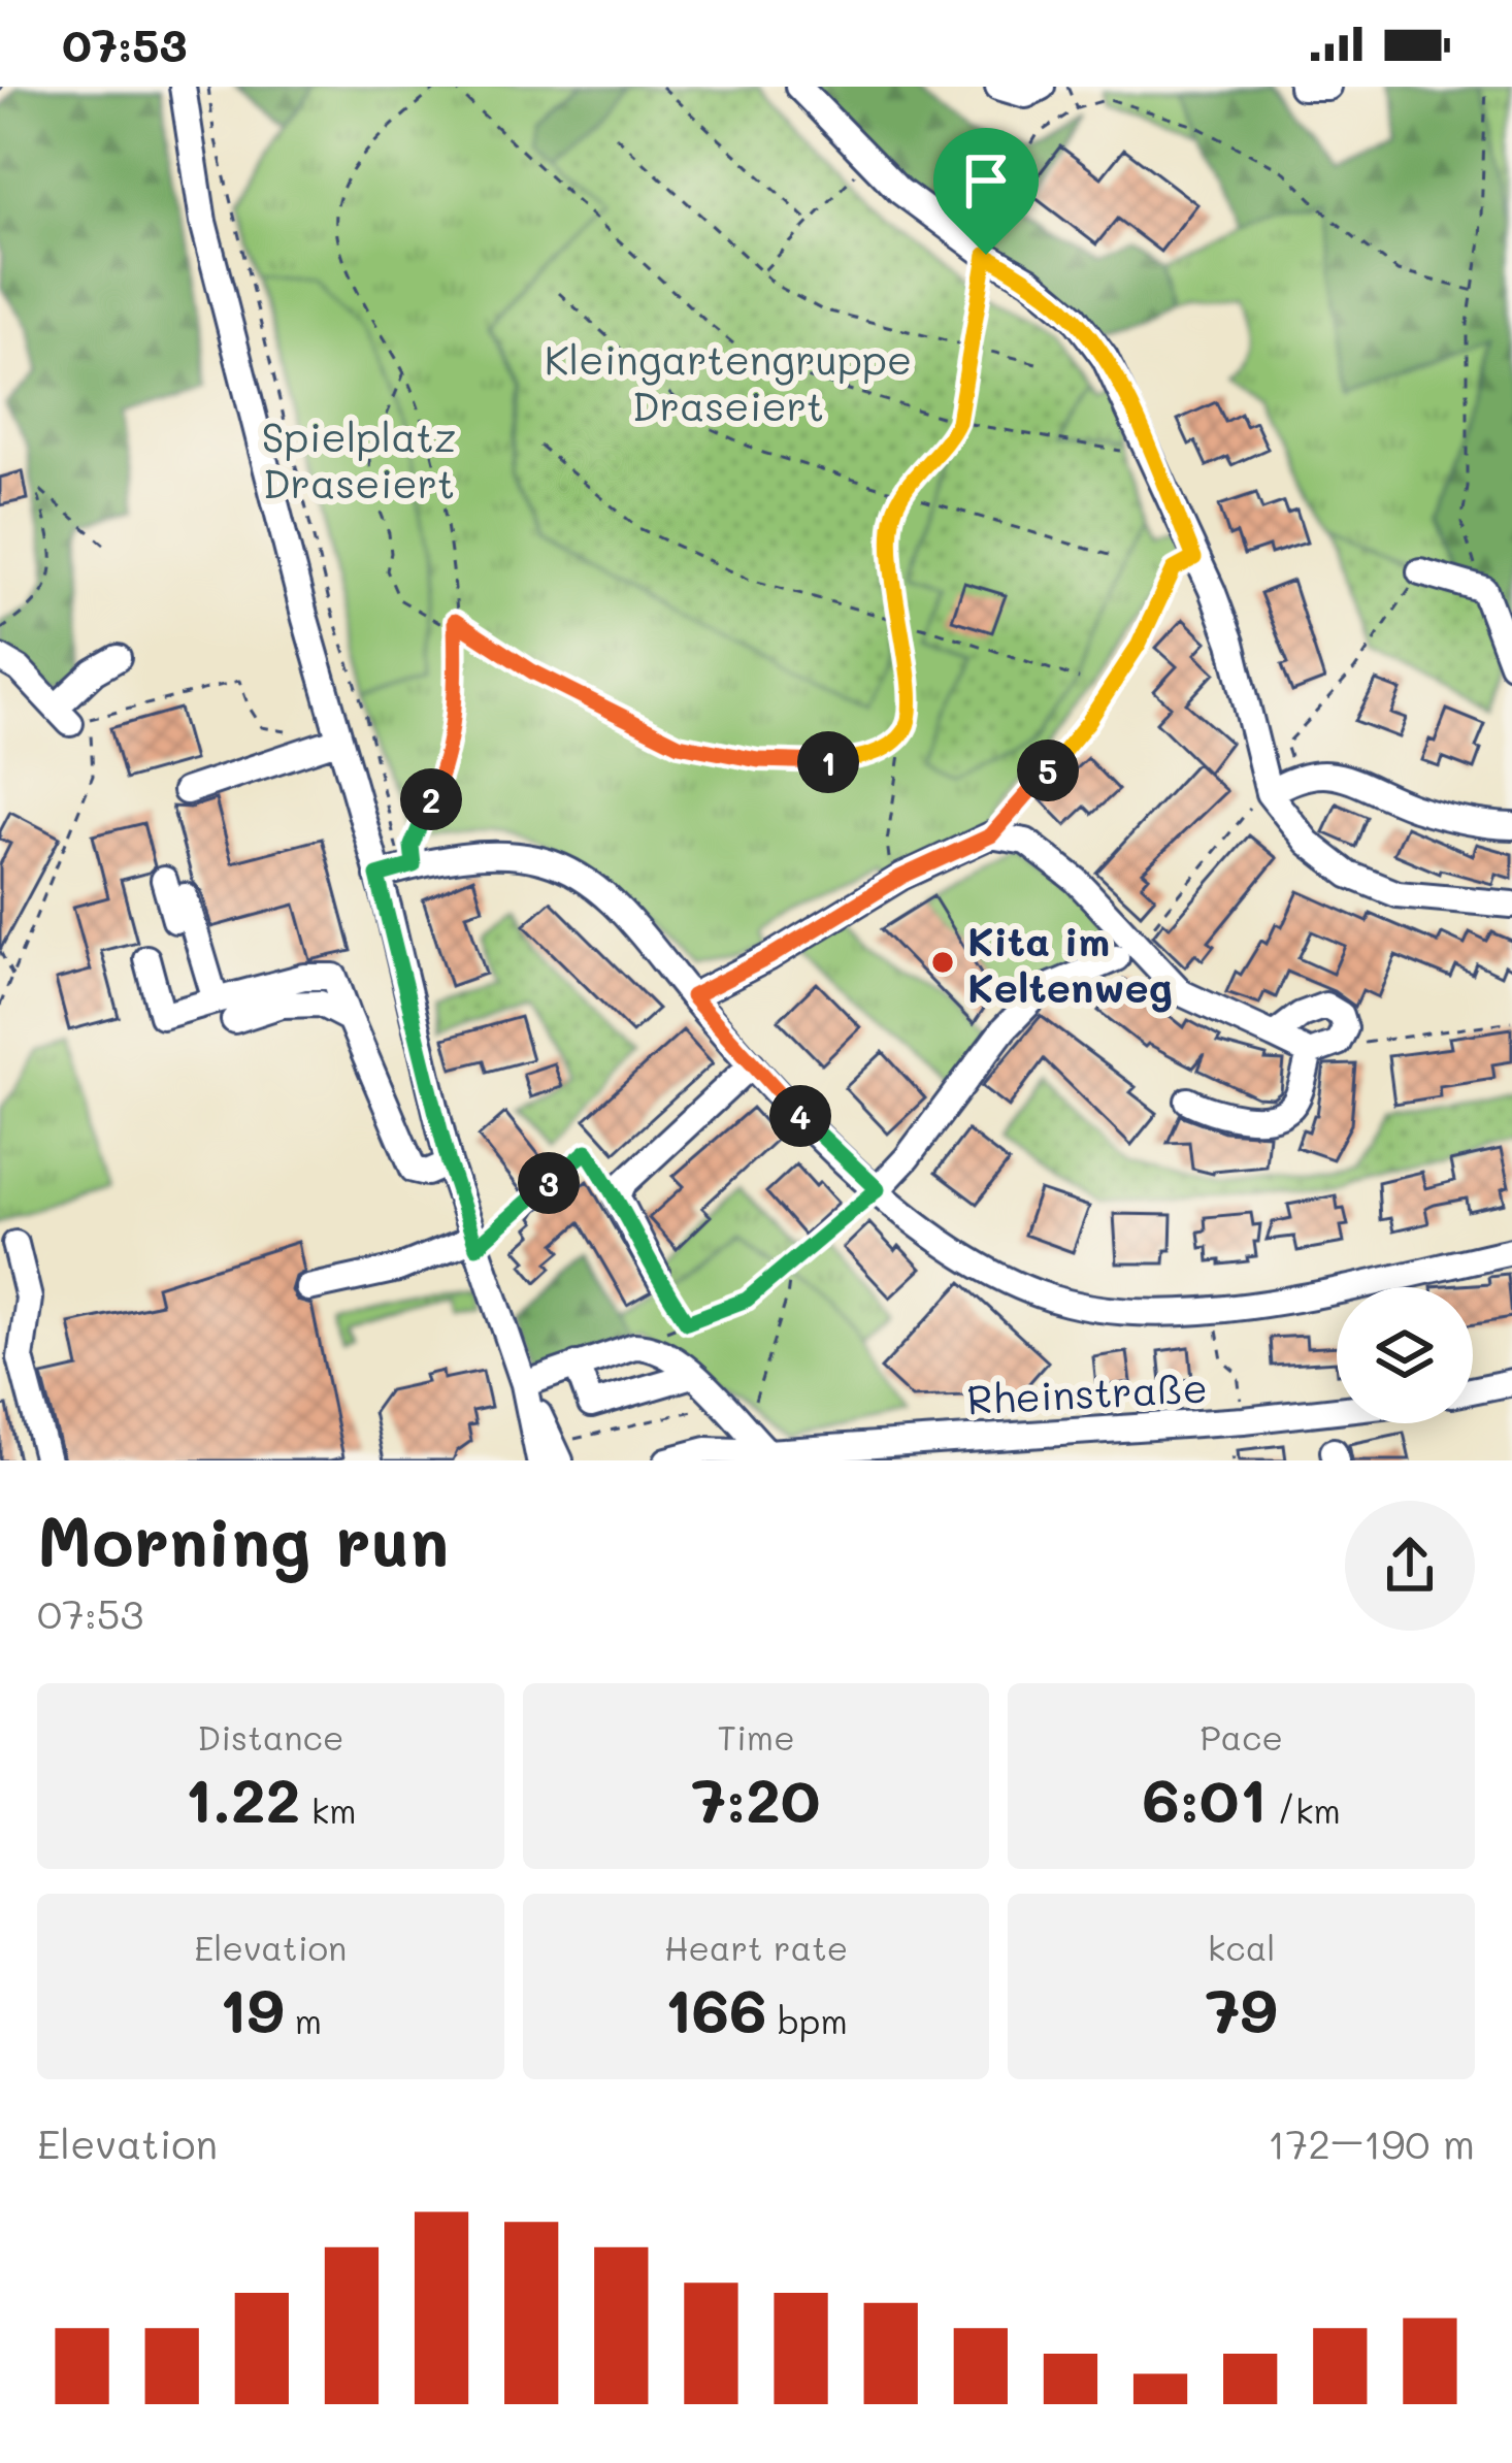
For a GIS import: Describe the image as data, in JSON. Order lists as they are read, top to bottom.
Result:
{
  "streets": {
    "street": ["Rheinstraße"]
  },
  "parks": ["Kleingartengruppe Draseiert", "Spielplatz Draseiert"],
  "places": ["Kita im Keltenweg"],
  "page": {
    "status": "07:53",
    "pins": [
      "1",
      "5",
      "2",
      "4",
      "3"
    ],
    "heading": ["Morning run", "07:53"],
    "stats": [
      ["Distance", "1.22 km"],
      ["Time", "7:20"],
      ["Pace", "6:01 /km"],
      ["Elevation", "19 m"],
      ["Heart rate", "166 bpm"],
      ["kcal", "79"]
    ],
    "chart": ["Elevation", "172–190 m"]
  }
}
